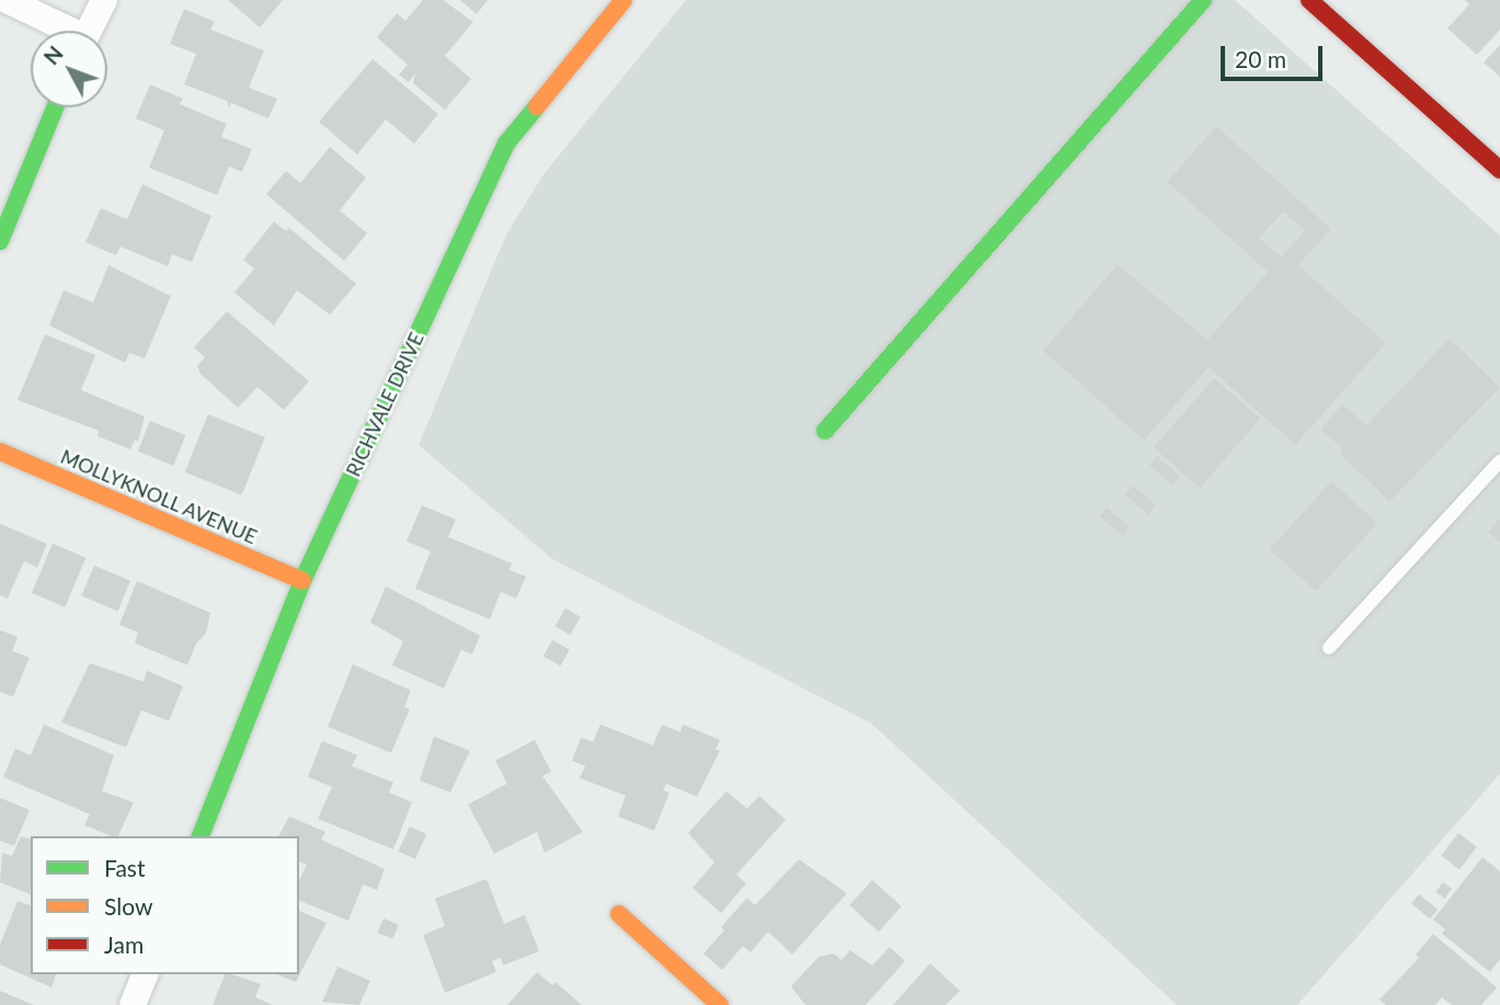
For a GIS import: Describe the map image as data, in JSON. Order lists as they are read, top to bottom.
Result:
{
  "streets": {
    "street": ["RICHVALE DRIVE", "MOLLYKNOLL AVENUE"]
  },
  "crossings": [
    ["RICHVALE DRIVE", "MOLLYKNOLL AVENUE"]
  ],
  "legend": ["Fast", "Slow", "Jam"],
  "scale_bar": "20 m",
  "north": "top left"
}
